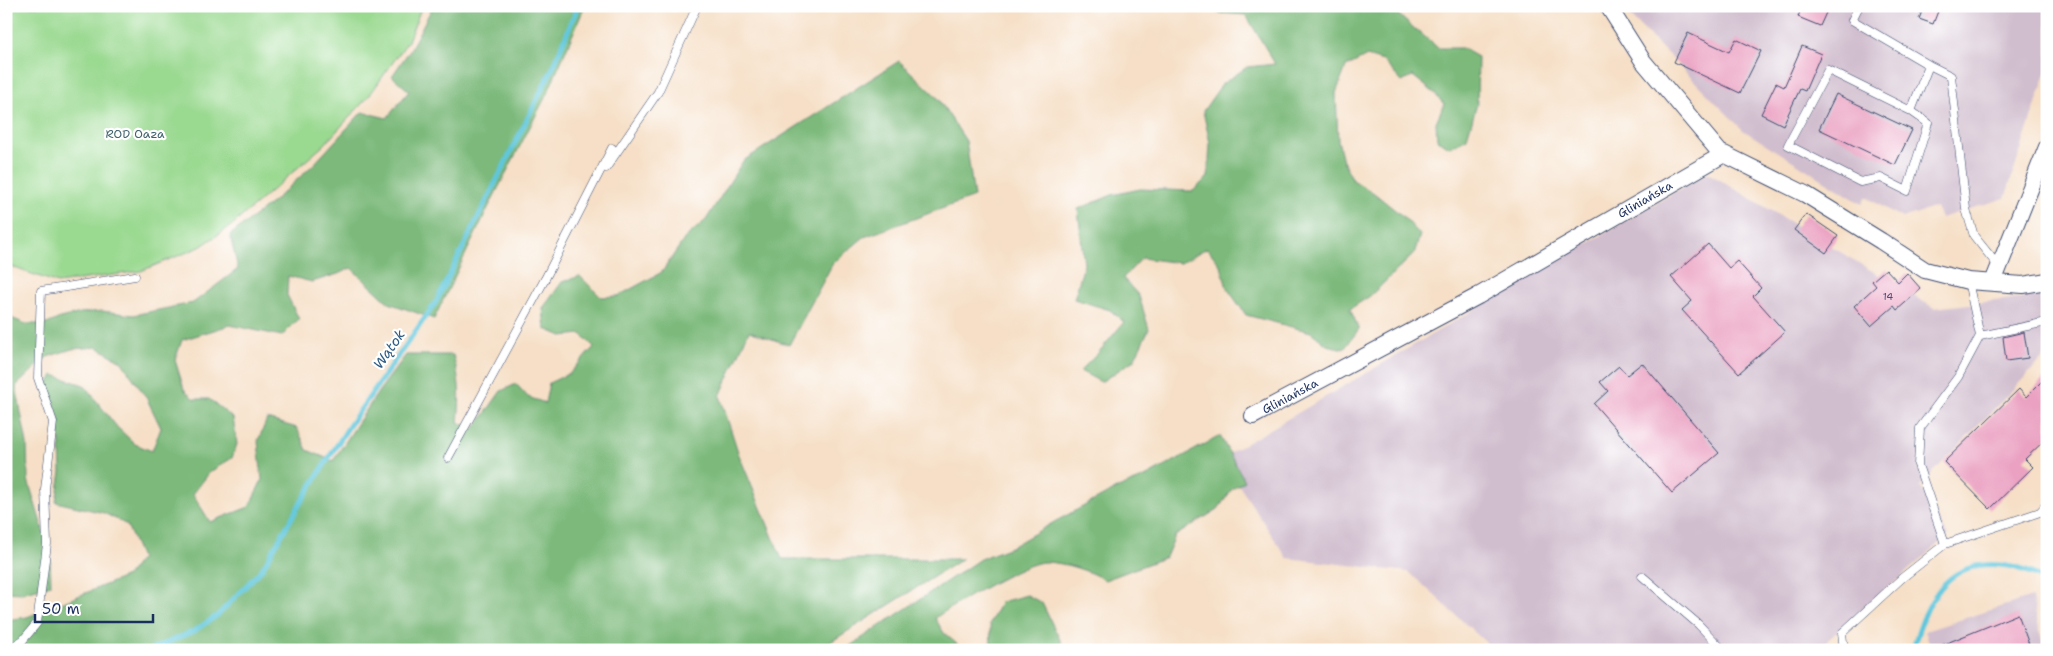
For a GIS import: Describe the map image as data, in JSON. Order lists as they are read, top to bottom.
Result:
{
  "streets": {
    "street": ["Gliniańska"]
  },
  "water": ["Wątok"],
  "parks": ["ROD Oaza"],
  "house_numbers": ["14"],
  "scale_bar": "50 m"
}
